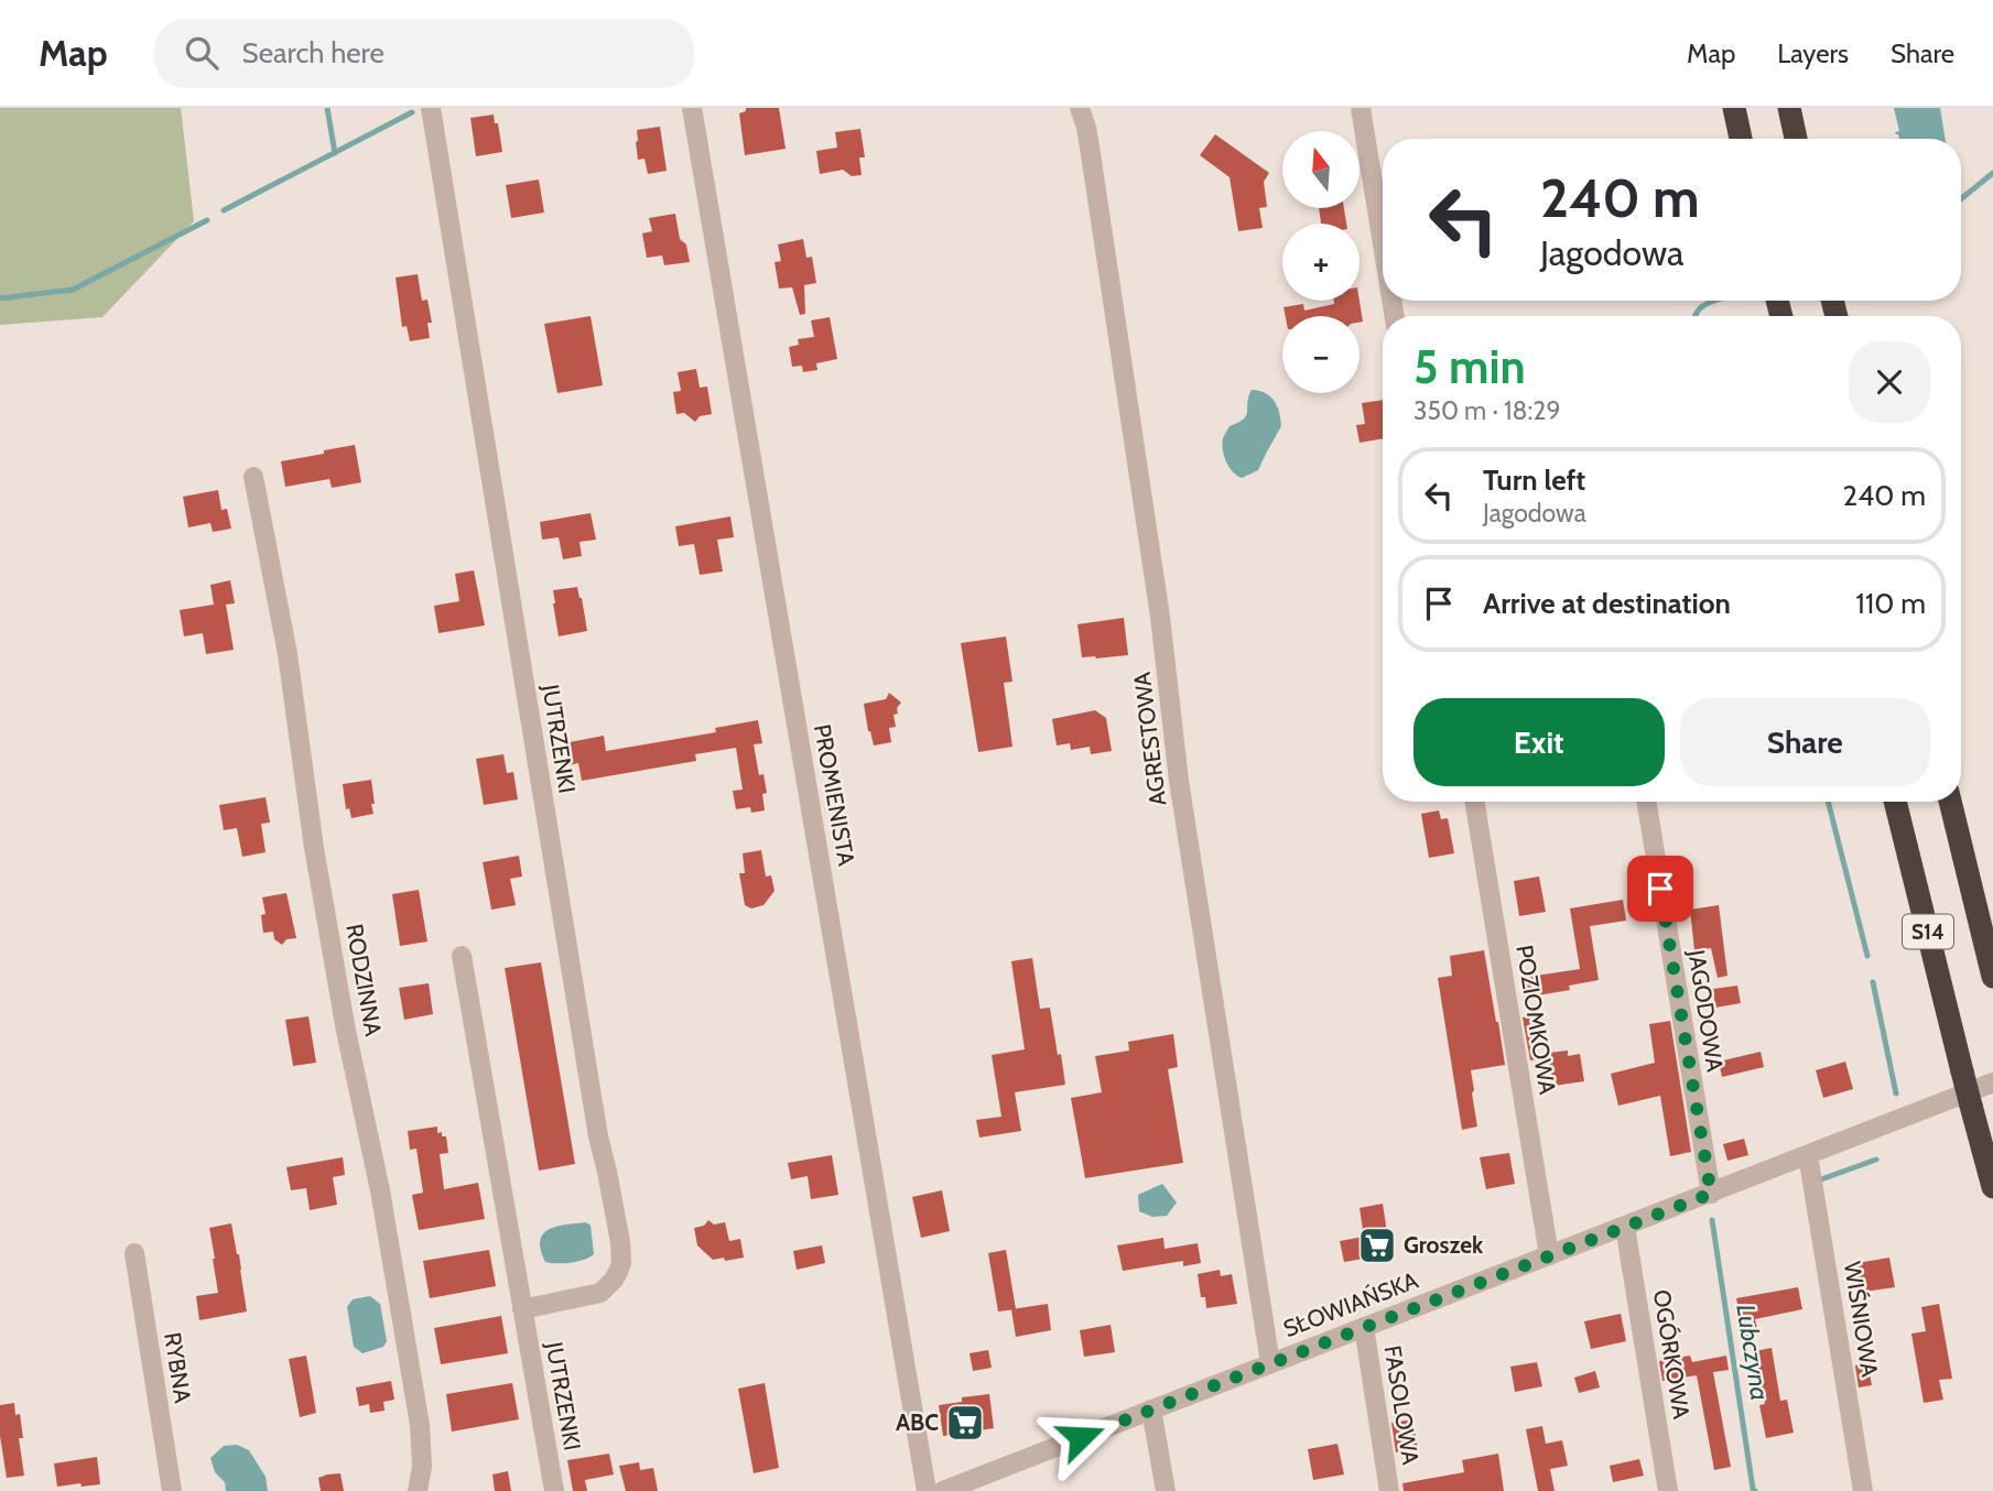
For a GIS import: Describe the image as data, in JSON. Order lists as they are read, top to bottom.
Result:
{
  "streets": {
    "highway": ["S14"],
    "street": [
      "JUTRZENKI",
      "AGRESTOWA",
      "PROMIENISTA",
      "RODZINNA",
      "JAGODOWA",
      "POZIOMKOWA",
      "SŁOWIAŃSKA",
      "WIŚNIOWA",
      "OGÓRKOWA",
      "RYBNA",
      "FASOLOWA"
    ]
  },
  "crossings": [
    ["AGRESTOWA", "SŁOWIAŃSKA"],
    ["JAGODOWA", "SŁOWIAŃSKA"],
    ["POZIOMKOWA", "SŁOWIAŃSKA"],
    ["SŁOWIAŃSKA", "WIŚNIOWA"],
    ["SŁOWIAŃSKA", "OGÓRKOWA"],
    ["SŁOWIAŃSKA", "FASOLOWA"]
  ],
  "water": ["Lubczyna"],
  "places": {
    "supermarket": ["Groszek", "ABC"]
  },
  "north": "top",
  "page": {
    "header": "Map",
    "search": "Search here",
    "nav": ["Map", "Layers", "Share"],
    "map_buttons": ["+", "−"],
    "turn": ["240 m", "Jagodowa"],
    "heading": ["5 min", "350 m · 18:29"],
    "list": [
      {
        "name": "Turn left",
        "note": "Jagodowa",
        "value": "240 m"
      },
      {
        "name": "Arrive at destination",
        "value": "110 m"
      }
    ],
    "buttons": ["Exit", "Share"]
  }
}
